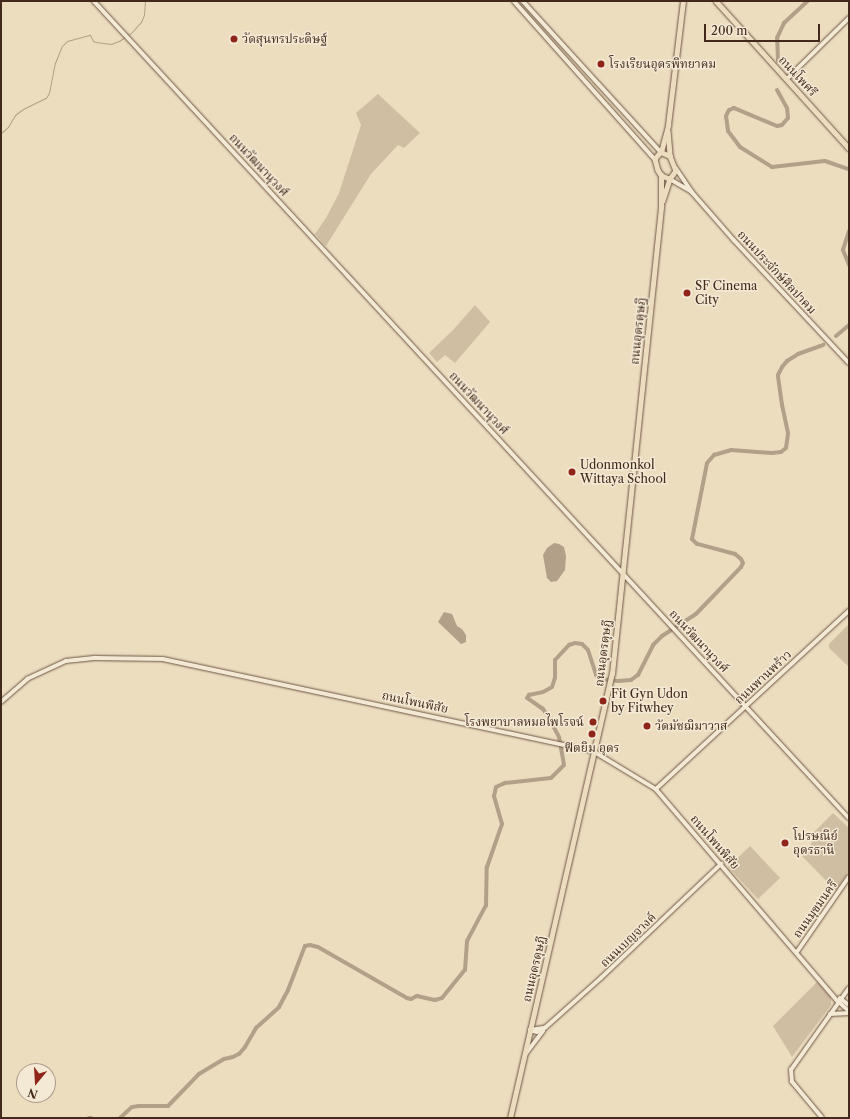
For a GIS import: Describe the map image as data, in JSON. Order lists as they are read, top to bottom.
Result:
{
  "streets": {
    "main road": ["ถนนโพศรี", "ถนนอุดรดุษฎี"],
    "street": [
      "ถนนวัฒนานุวงศ์",
      "ถนนประจักษ์ศิลปาคม",
      "ถนนพานพร้าว",
      "ถนนโพนพิสัย",
      "ถนนมุขมนครี",
      "ถนนเบญจางค์"
    ]
  },
  "crossings": [
    ["ถนนวัฒนานุวงศ์", "ถนนอุดรดุษฎี"],
    ["ถนนวัฒนานุวงศ์", "ถนนพานพร้าว"],
    ["ถนนอุดรดุษฎี", "ถนนโพนพิสัย"],
    ["ถนนอุดรดุษฎี", "ถนนเบญจางค์"],
    ["ถนนพานพร้าว", "ถนนโพนพิสัย"],
    ["ถนนโพนพิสัย", "ถนนมุขมนครี"],
    ["ถนนโพนพิสัย", "ถนนเบญจางค์"]
  ],
  "places": [
    "วัดสุนทรประดิษฐ์",
    "โรงเรียนอุดรพิทยาคม",
    "SF Cinema City",
    "Udonmonkol Wittaya School",
    "Fit Gyn Udon by Fitwhey",
    "โรงพยาบาลหมอไพโรจน์",
    "วัดมัชฌิมาวาส",
    "ฟิตยิม อุดร",
    "โปรษณีย์ อุดรธานี"
  ],
  "scale_bar": "200 m",
  "north": "bottom"
}
